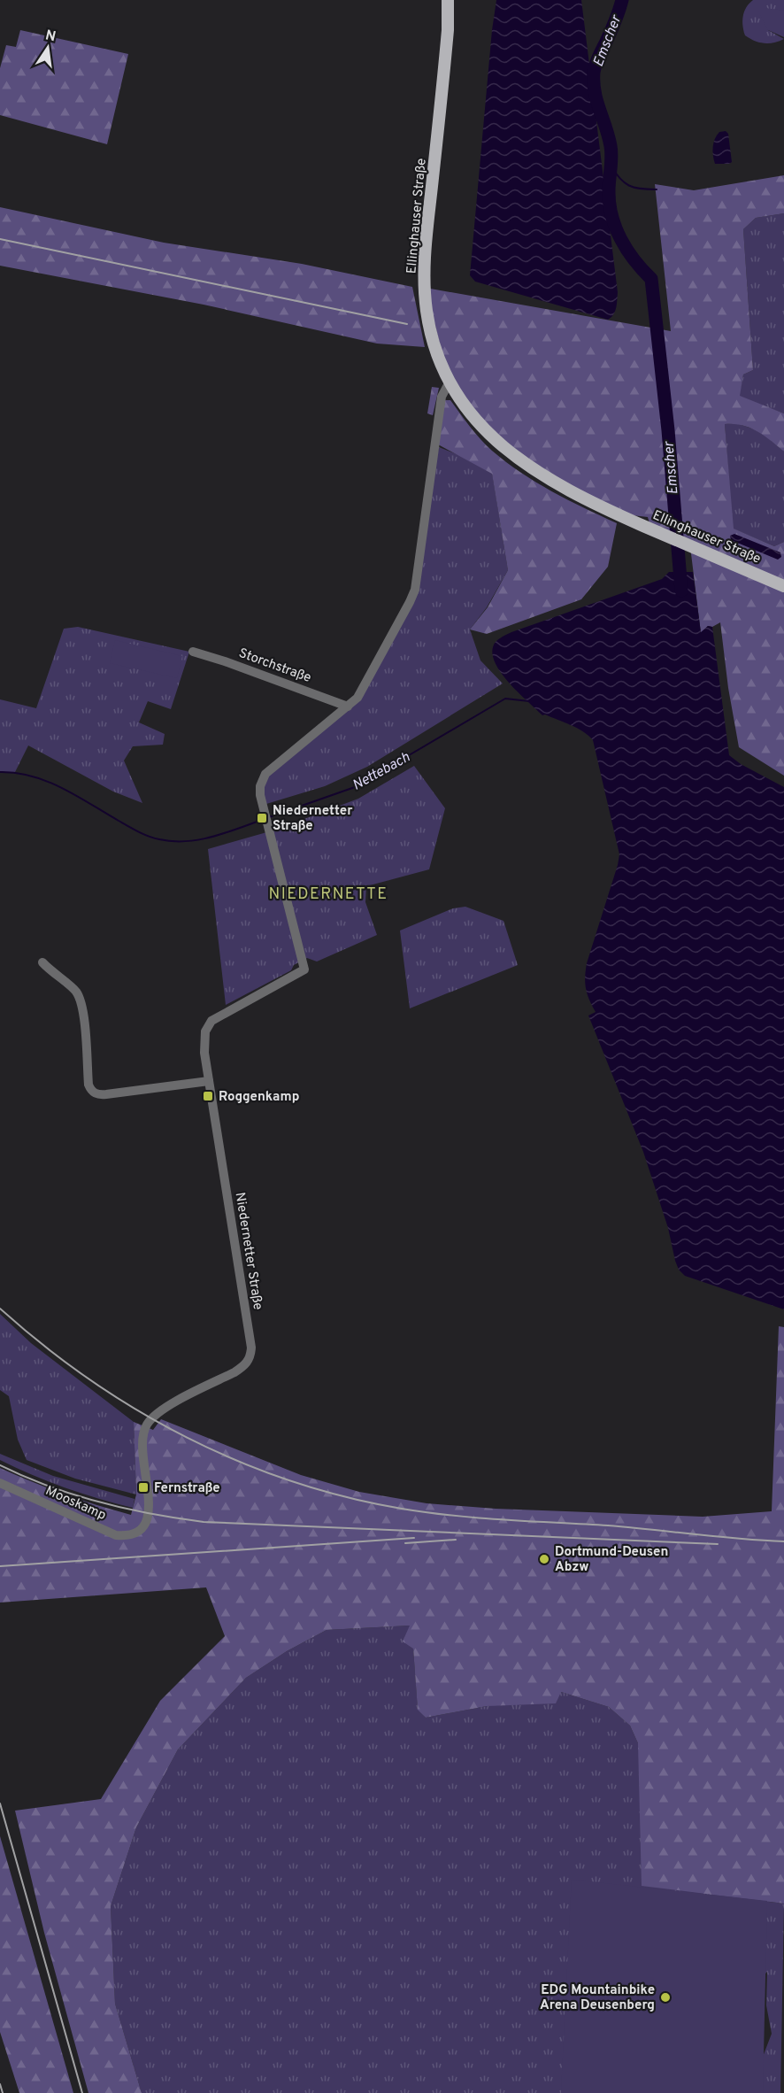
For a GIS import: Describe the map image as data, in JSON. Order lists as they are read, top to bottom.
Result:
{
  "streets": {
    "main road": ["Ellinghauser Straße"],
    "street": ["Storchstraße", "Niedernetter Straße", "Mooskamp"]
  },
  "crossings": [
    ["Ellinghauser Straße", "Niedernetter Straße"],
    ["Storchstraße", "Niedernetter Straße"],
    ["Niedernetter Straße", "Mooskamp"]
  ],
  "districts": ["NIEDERNETTE"],
  "water": ["Emscher", "Nettebach"],
  "places": {
    "transit": ["Niedernetter Straße", "Roggenkamp", "Fernstraße"],
    "other": ["Dortmund-Deusen Abzw", "EDG Mountainbike Arena Deusenberg"]
  },
  "north": "top"
}
